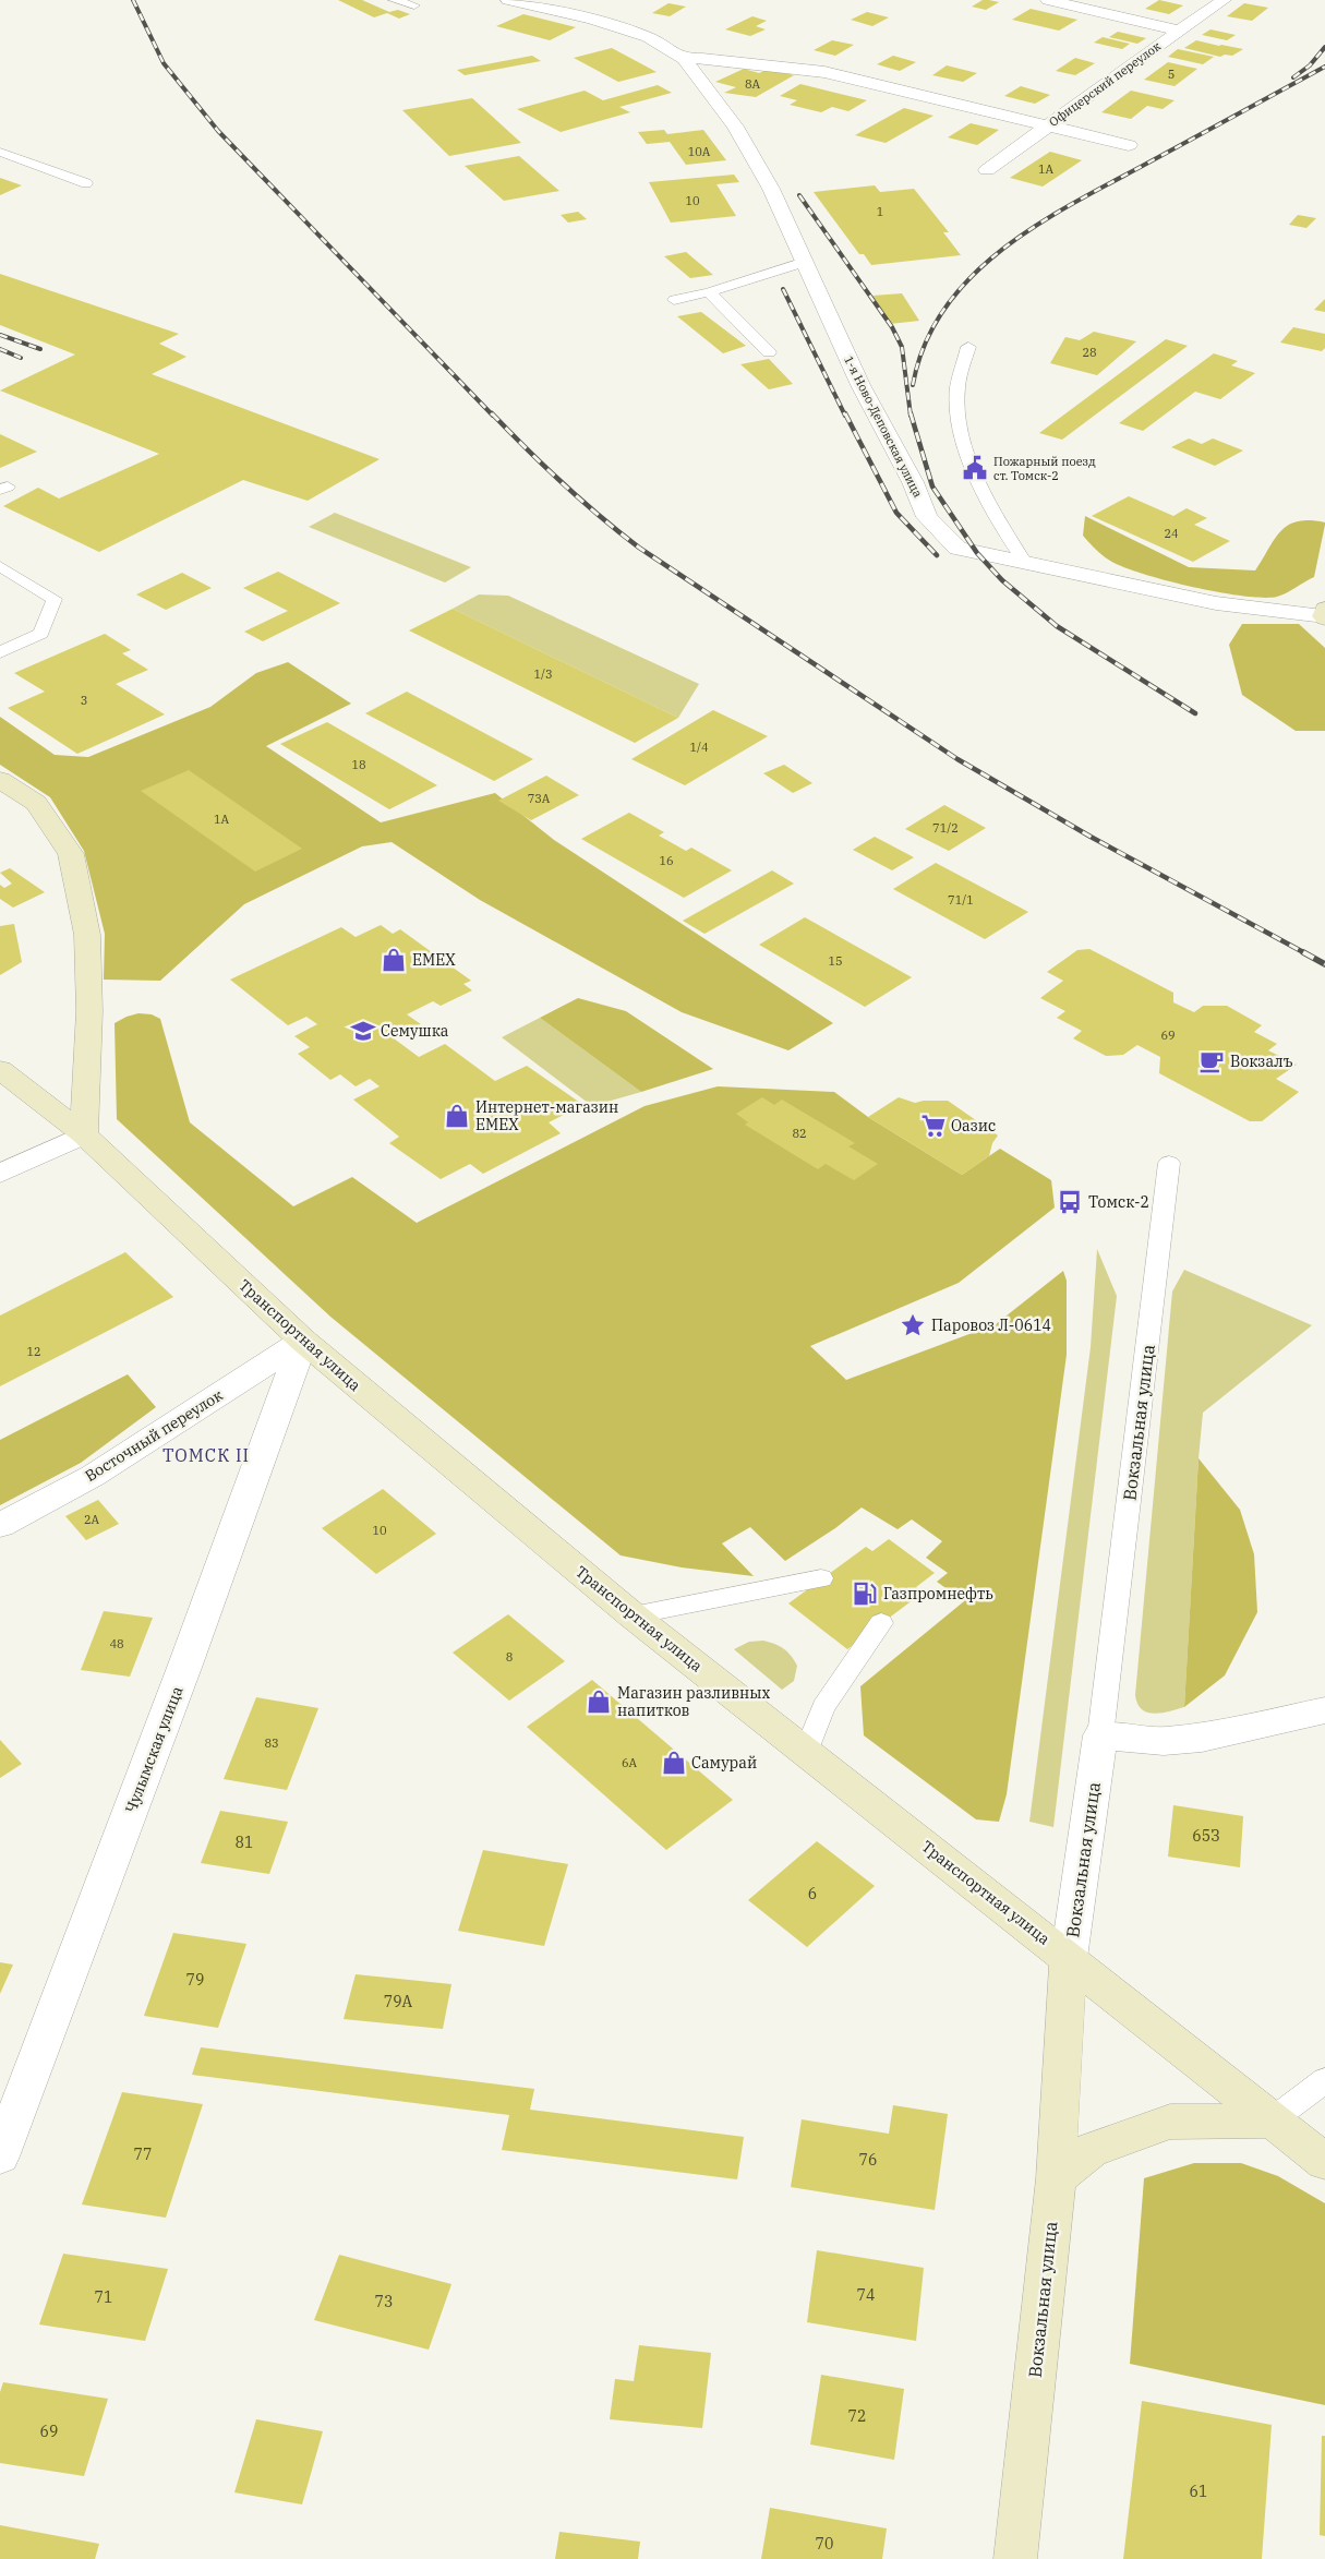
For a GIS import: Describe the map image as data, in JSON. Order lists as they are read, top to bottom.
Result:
{
  "streets": {
    "main road": ["Транспортная улица", "Вокзальная улица"],
    "street": [
      "Офицерский переулок",
      "1-я Ново-Деповская улица",
      "Восточный переулок",
      "Чулымская улица"
    ]
  },
  "crossings": [
    ["Транспортная улица", "Вокзальная улица"],
    ["Транспортная улица", "Восточный переулок"],
    ["Транспортная улица", "Чулымская улица"],
    ["Восточный переулок", "Чулымская улица"]
  ],
  "districts": ["ТОМСК II"],
  "places": {
    "public building": ["Пожарный поезд ст. Томск-2"],
    "shop": [
      "EMEX",
      "Интернет-магазин EMEX",
      "Магазин разливных напитков",
      "Самурай"
    ],
    "school or university": ["Семушка"],
    "cafe": ["Вокзалъ"],
    "supermarket": ["Оазис"],
    "bus stop": ["Томск-2"],
    "place": ["Паровоз Л-0614"],
    "fuel station": ["Газпромнефть"]
  },
  "house_numbers": [
    "5",
    "8А",
    "10А",
    "1А",
    "10",
    "1",
    "28",
    "24",
    "1/3",
    "3",
    "1/4",
    "18",
    "73А",
    "1А",
    "71/2",
    "16",
    "71/1",
    "15",
    "69",
    "82",
    "12",
    "2А",
    "10",
    "48",
    "8",
    "83",
    "6А",
    "65З",
    "81",
    "6",
    "79",
    "79А",
    "77",
    "76",
    "74",
    "71",
    "73",
    "72",
    "69",
    "61",
    "70"
  ]
}
